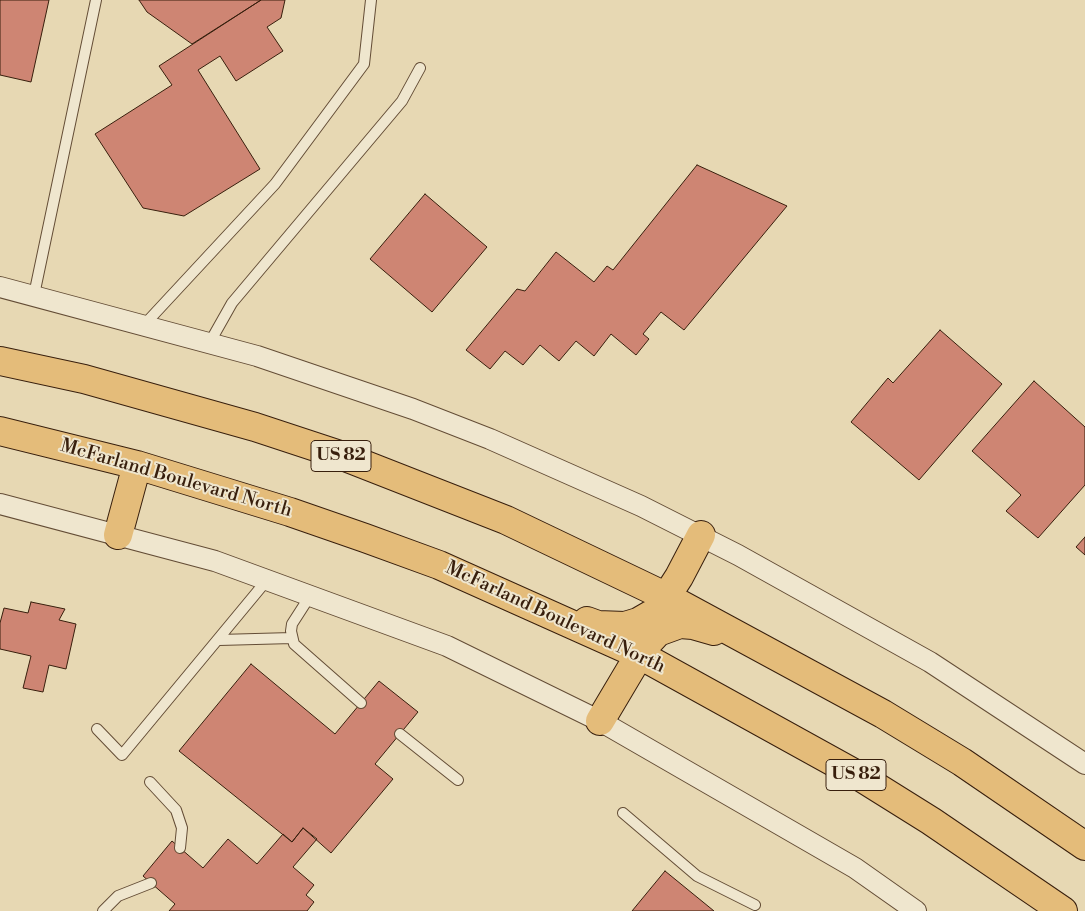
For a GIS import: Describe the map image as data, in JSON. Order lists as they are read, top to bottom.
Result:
{
  "streets": {
    "highway": ["US 82", "McFarland Boulevard North"]
  }
}
